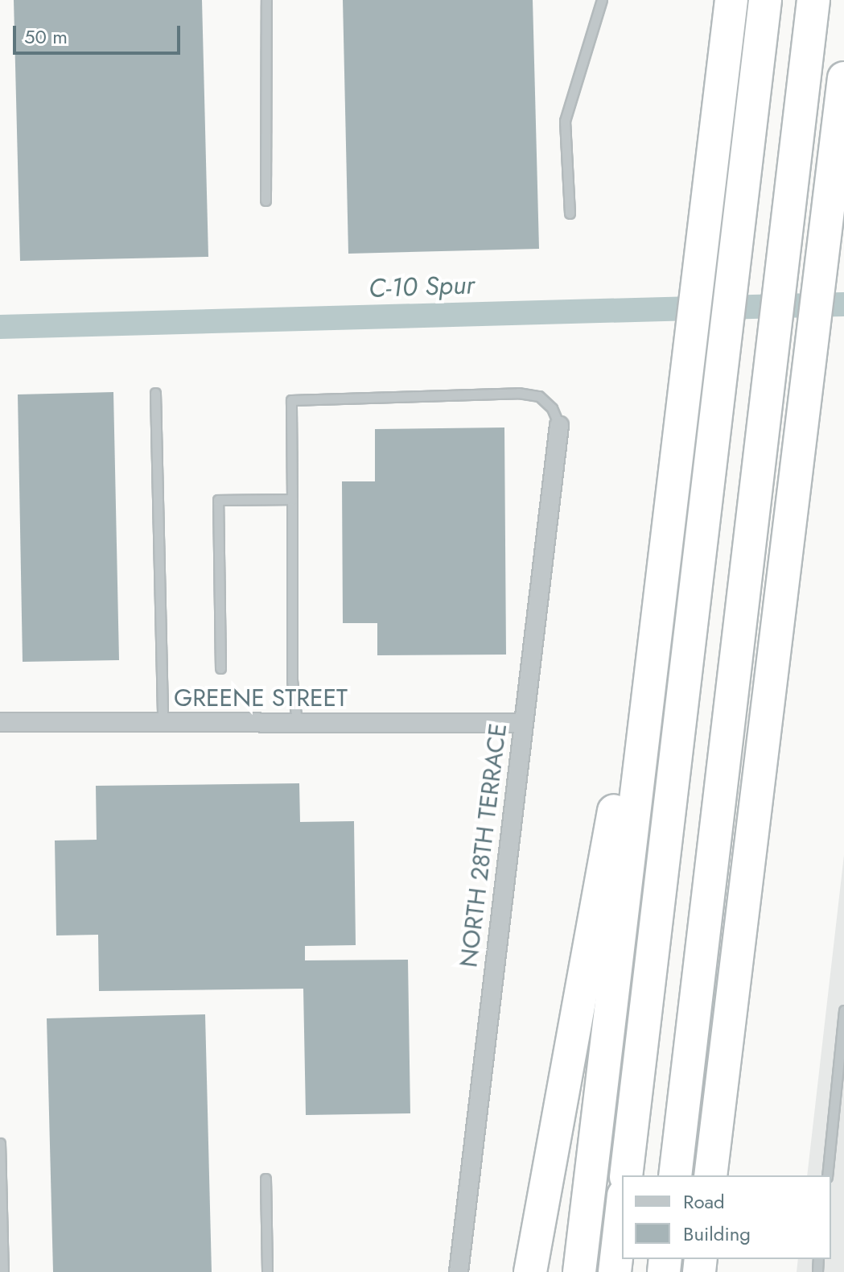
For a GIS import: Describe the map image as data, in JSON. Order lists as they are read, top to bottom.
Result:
{
  "streets": {
    "street": ["GREENE STREET", "NORTH 28TH TERRACE"]
  },
  "crossings": [
    ["GREENE STREET", "NORTH 28TH TERRACE"]
  ],
  "water": ["C-10 Spur"],
  "legend": ["Road", "Building"],
  "scale_bar": "50 m"
}
